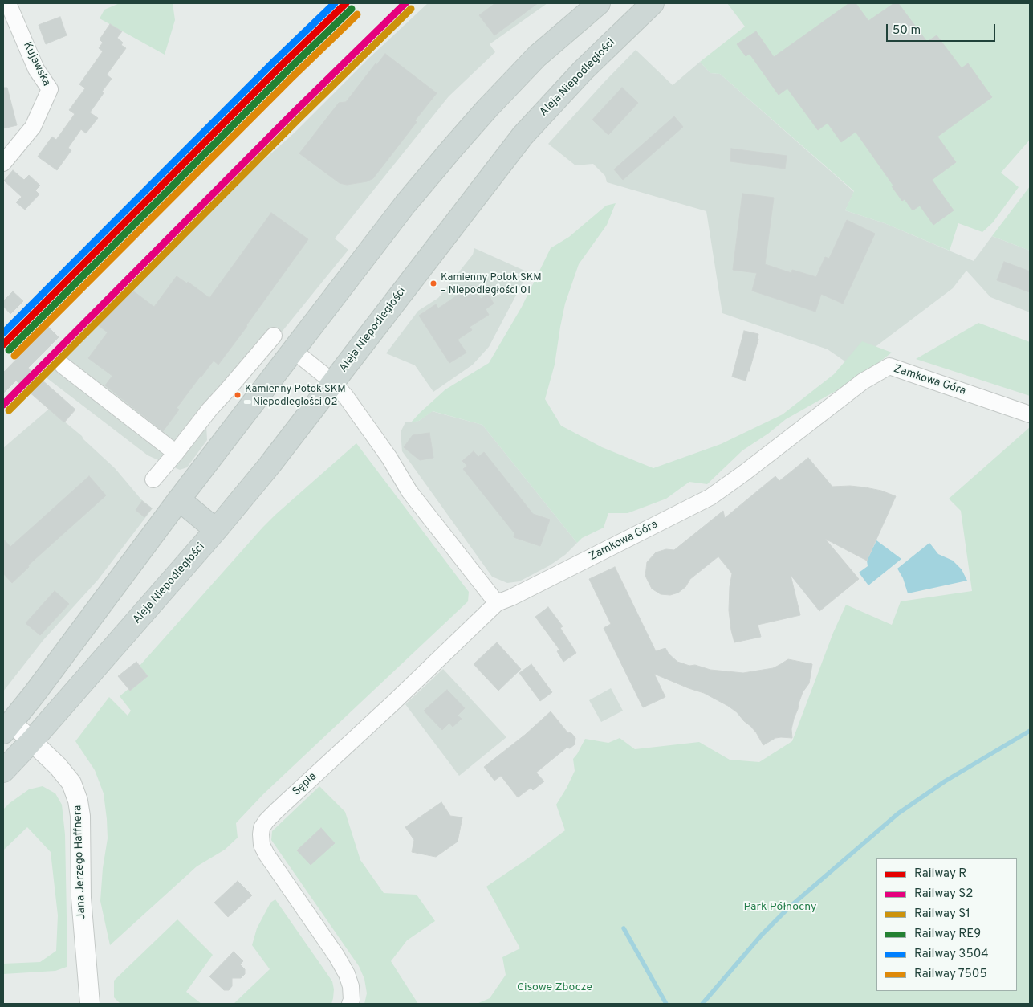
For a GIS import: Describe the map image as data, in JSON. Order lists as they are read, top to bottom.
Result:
{
  "streets": {
    "main road": ["Aleja Niepodległości"],
    "street": [
      "Kujawska",
      "Zamkowa Góra",
      "Sępia",
      "Jana Jerzego Haffnera"
    ]
  },
  "crossings": [
    ["Aleja Niepodległości", "Jana Jerzego Haffnera"],
    ["Zamkowa Góra", "Sępia"]
  ],
  "parks": ["Park Północny", "Cisowe Zbocze"],
  "places": ["Kamienny Potok SKM – Niepodległości 01", "Kamienny Potok SKM – Niepodległości 02"],
  "lines": [
    "rail line R",
    "rail line S2",
    "rail line 3504",
    "rail line S1",
    "rail line RE9",
    "rail line 7505"
  ],
  "legend": [
    "Railway R",
    "Railway S2",
    "Railway S1",
    "Railway RE9",
    "Railway 3504",
    "Railway 7505"
  ],
  "scale_bar": "50 m"
}
